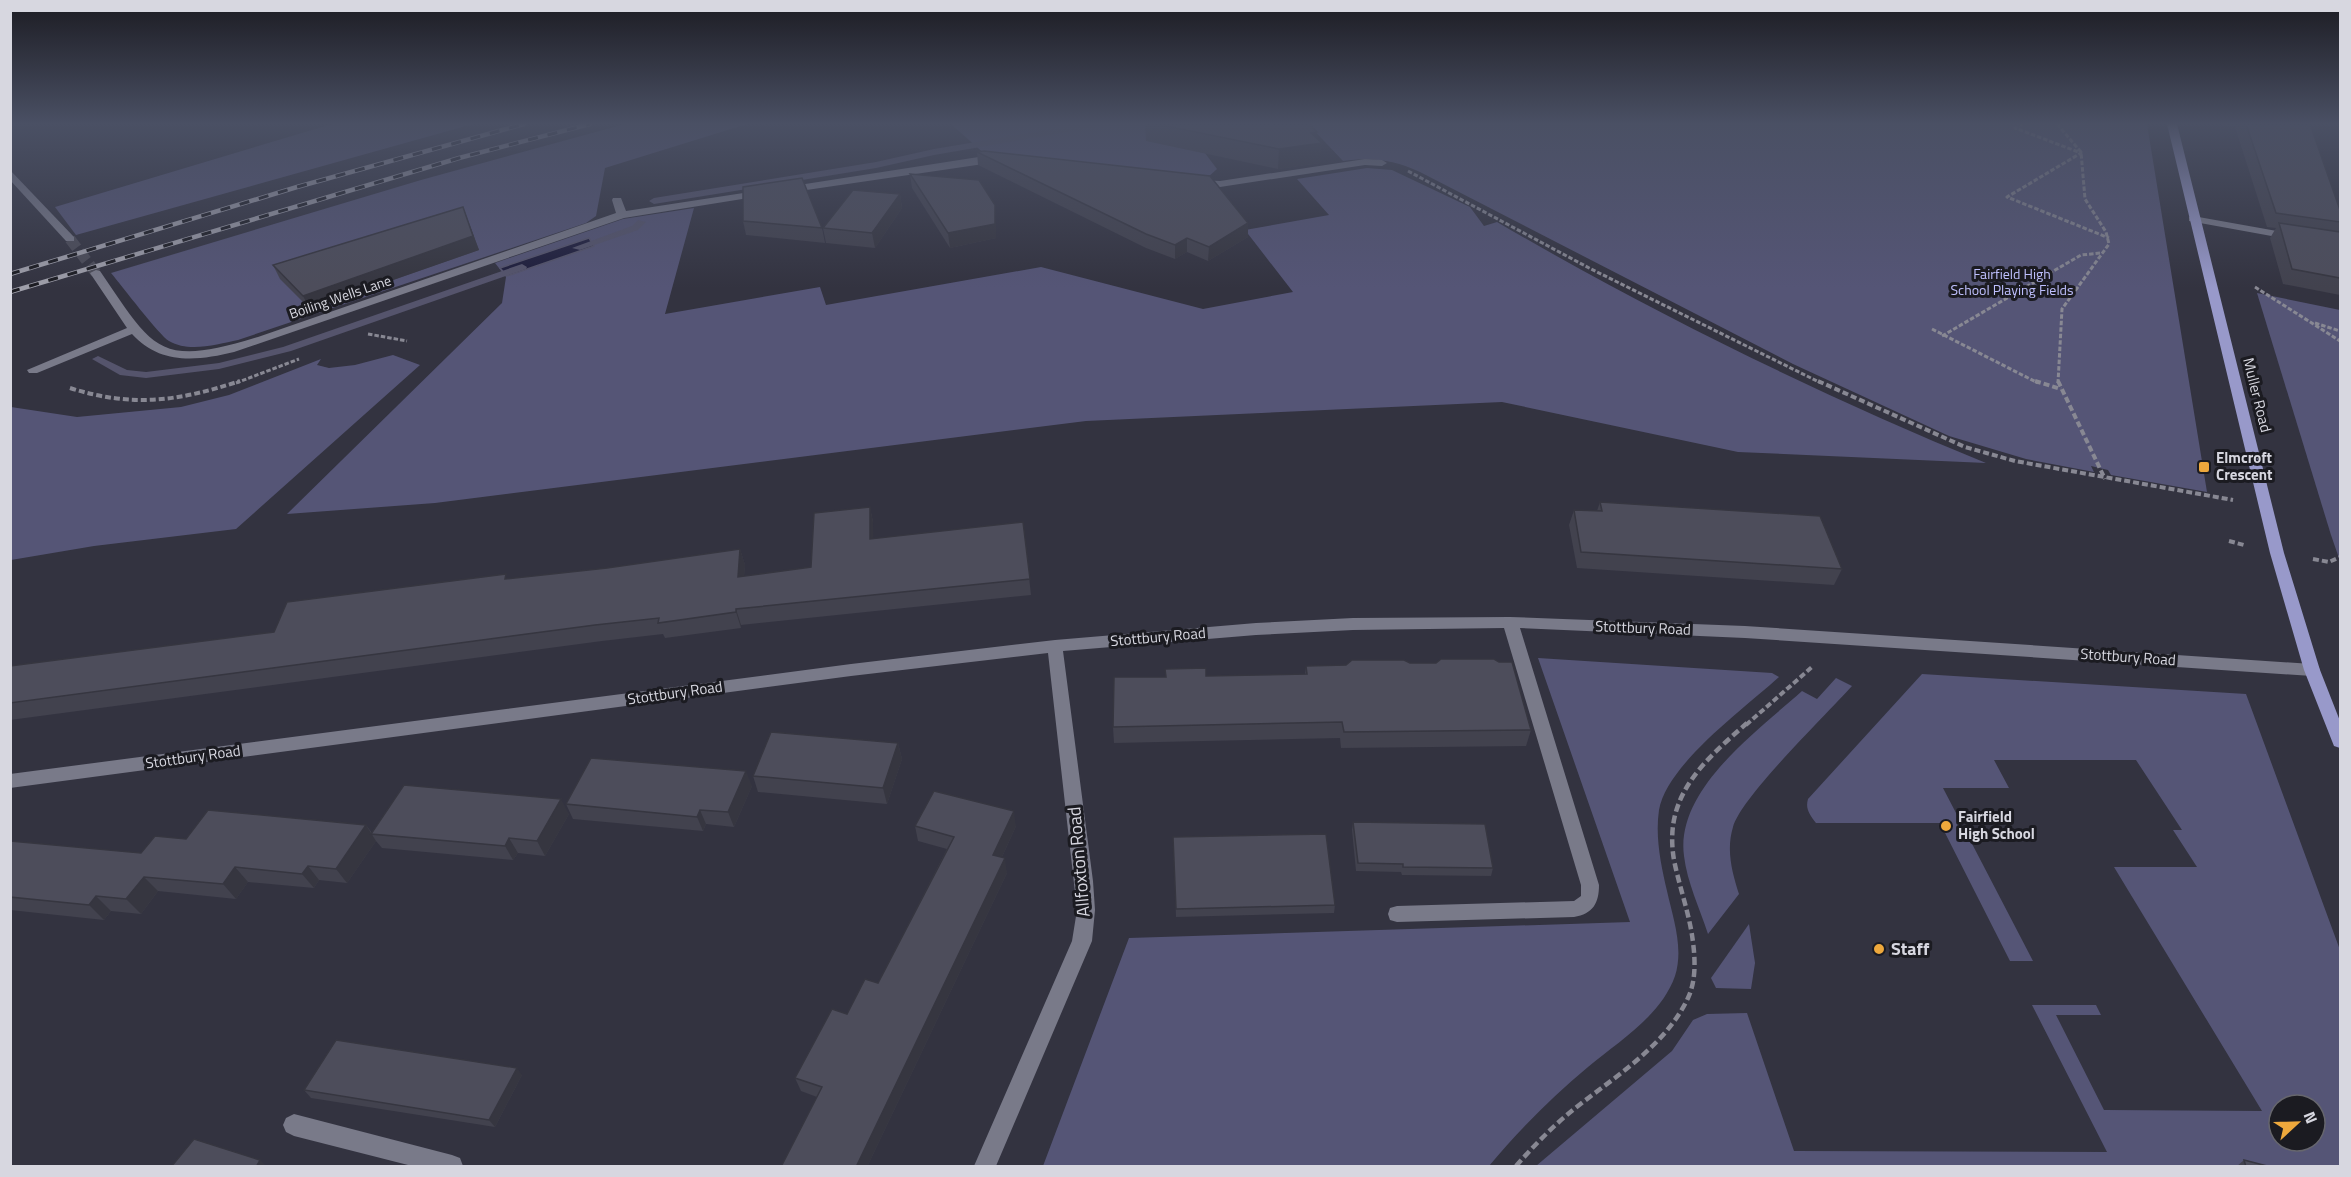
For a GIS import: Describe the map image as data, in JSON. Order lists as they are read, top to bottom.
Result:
{
  "streets": {
    "main road": ["Muller Road"],
    "street": ["Boiling Wells Lane", "Stottbury Road", "Allfoxton Road"]
  },
  "crossings": [
    ["Muller Road", "Stottbury Road"],
    ["Stottbury Road", "Allfoxton Road"]
  ],
  "parks": ["Fairfield High School Playing Fields"],
  "places": {
    "transit": ["Elmcroft Crescent"],
    "other": ["Fairfield High School", "Staff"]
  },
  "north": "right"
}
